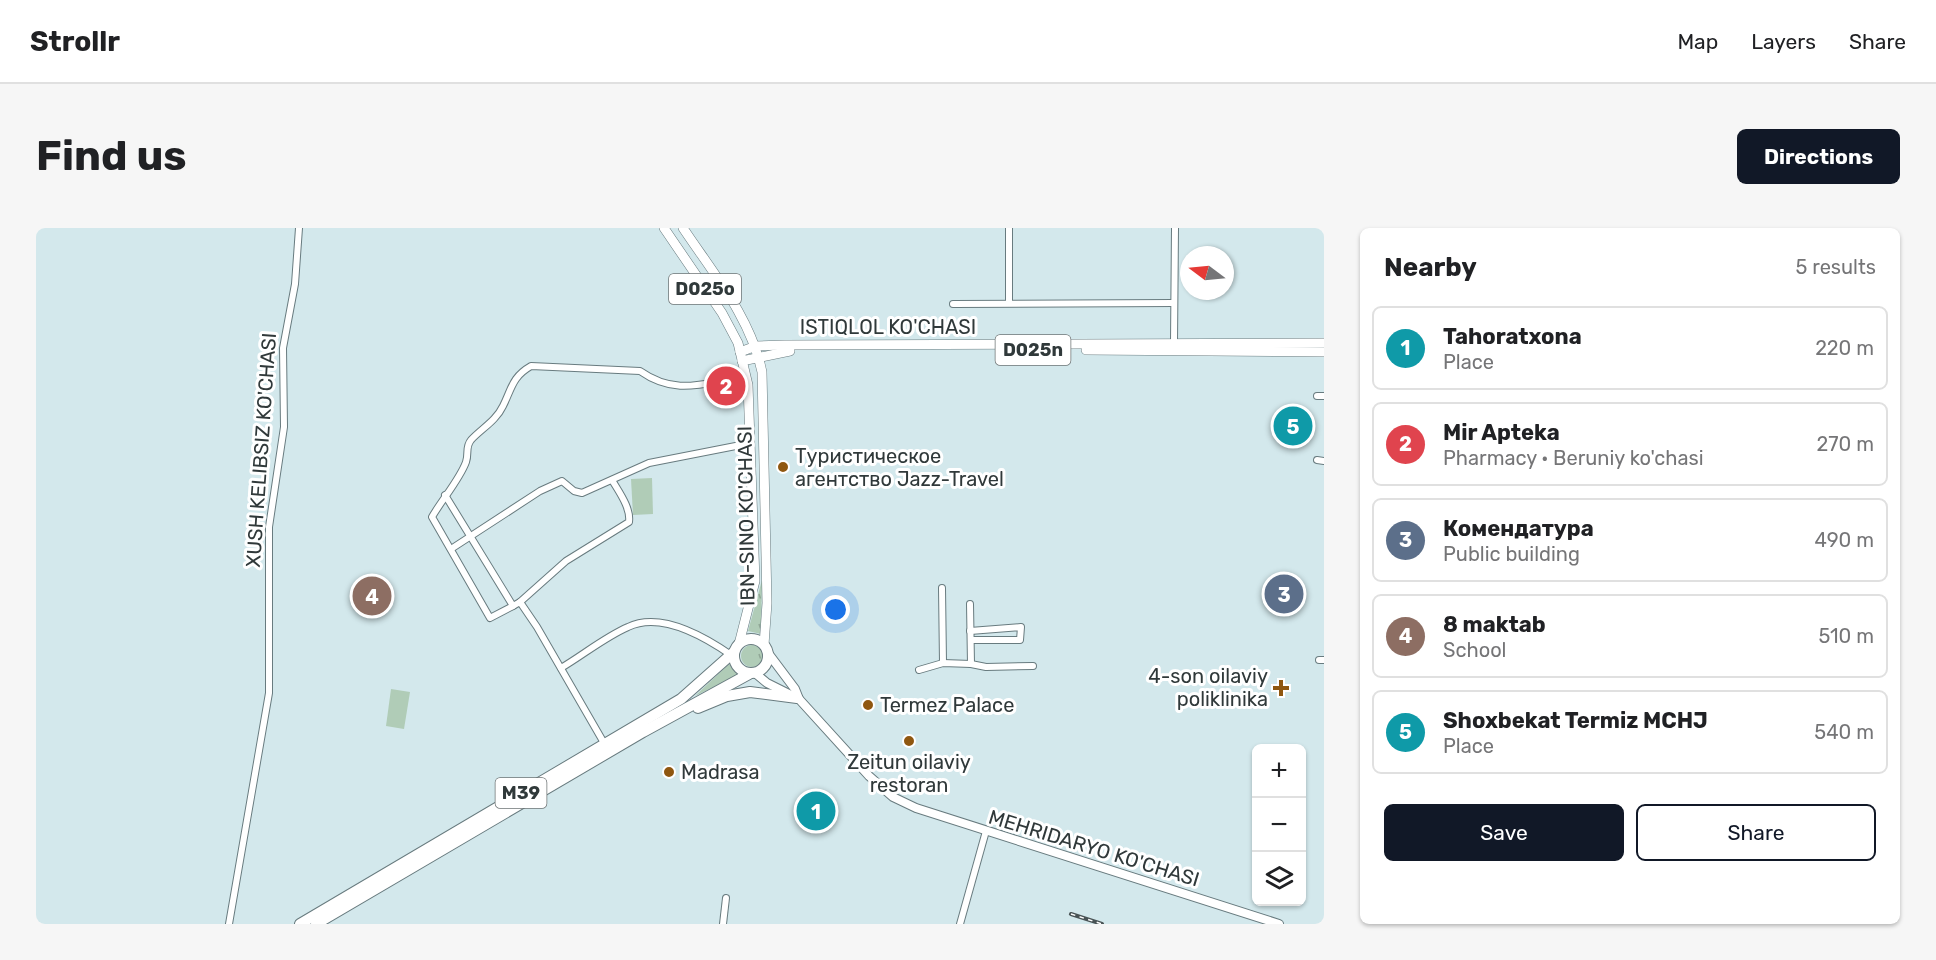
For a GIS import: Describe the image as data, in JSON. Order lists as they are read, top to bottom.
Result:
{
  "streets": {
    "highway": ["M39"],
    "main road": [
      "D025o",
      "ISTIQLOL KO'CHASI",
      "D025n",
      "IBN-SINO KO'CHASI",
      "МEHRIDARYO KO'CHASI"
    ],
    "street": ["XUSH KELIBSIZ KO'CHASI"]
  },
  "crossings": [
    ["ISTIQLOL KO'CHASI", "IBN-SINO KO'CHASI"],
    ["IBN-SINO KO'CHASI", "M39"]
  ],
  "places": {
    "other": [
      "Туристическое агентство Jazz-Travel",
      "Termez Palace",
      "Zeitun oilaviy restoran",
      "Madrasa"
    ],
    "health": ["4-son oilaviy poliklinika"]
  },
  "north": "left",
  "page": {
    "header": "Strollr",
    "nav": ["Map", "Layers", "Share"],
    "buttons": [
      "Directions",
      ["Save", "Share"]
    ],
    "title": "Find us",
    "heading": ["Nearby", "5 results"],
    "list": [
      {
        "mark": "1",
        "name": "Tahoratxona",
        "note": "Place",
        "value": "220 m"
      },
      {
        "mark": "2",
        "name": "Mir Apteka",
        "note": "Pharmacy · Beruniy ko'chasi",
        "value": "270 m"
      },
      {
        "mark": "3",
        "name": "Комендатура",
        "note": "Public building",
        "value": "490 m"
      },
      {
        "mark": "4",
        "name": "8 maktab",
        "note": "School",
        "value": "510 m"
      },
      {
        "mark": "5",
        "name": "Shoxbekat Termiz MCHJ",
        "note": "Place",
        "value": "540 m"
      }
    ],
    "pins": [
      "2",
      "5",
      "3",
      "4",
      "1"
    ],
    "map_buttons": ["+", "−"]
  }
}
